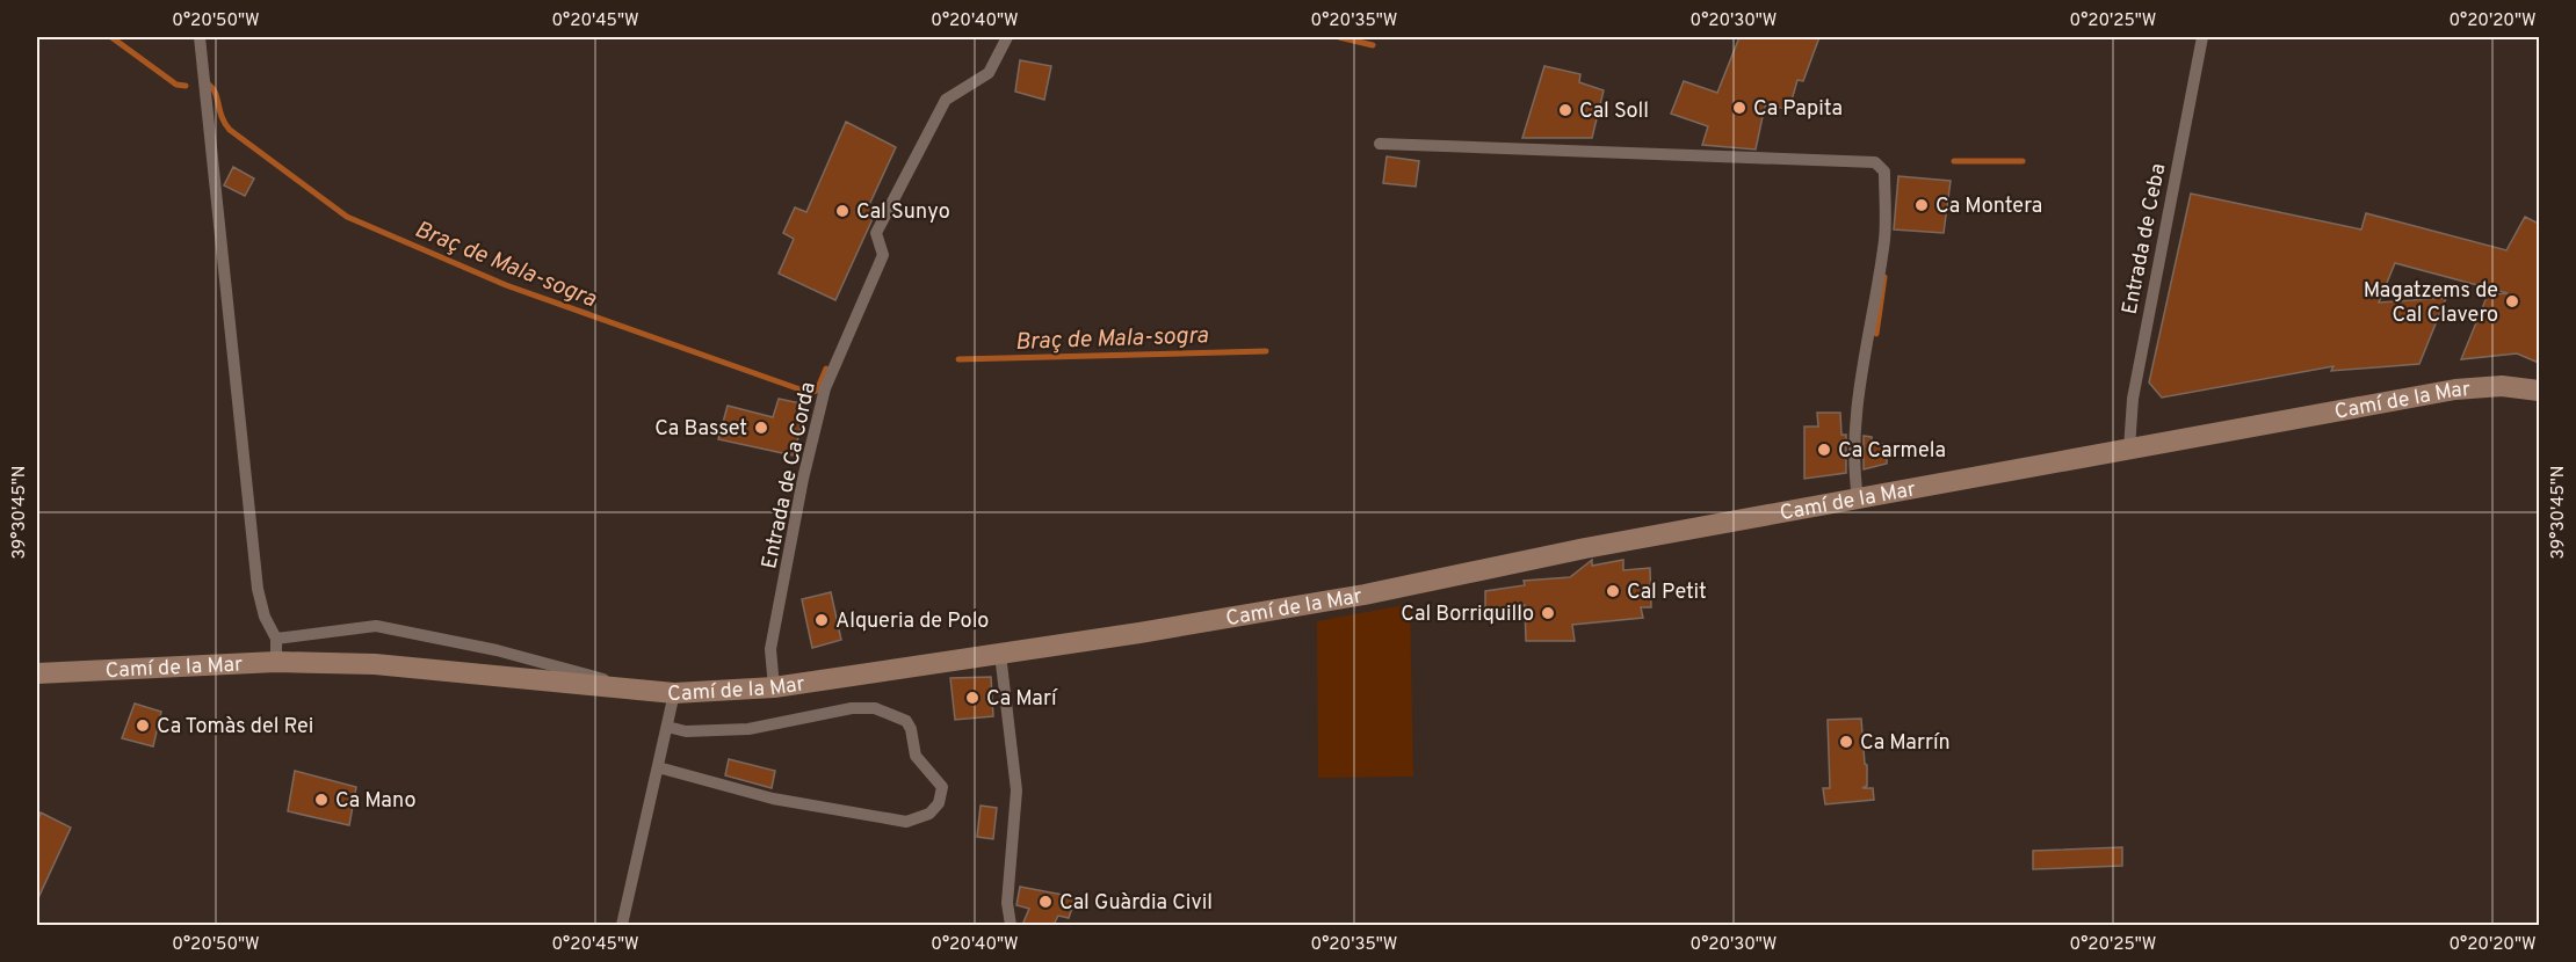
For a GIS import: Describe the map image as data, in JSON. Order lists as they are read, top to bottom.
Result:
{
  "streets": {
    "main road": ["Camí de la Mar"],
    "lane": ["Entrada de Ceba", "Entrada de Ca Corda"]
  },
  "crossings": [
    ["Entrada de Ceba", "Camí de la Mar"],
    ["Camí de la Mar", "Entrada de Ca Corda"]
  ],
  "water": ["Braç de Mala-sogra"],
  "places": [
    "Ca Papita",
    "Cal Soll",
    "Ca Montera",
    "Cal Sunyo",
    "Magatzems de Cal Clavero",
    "Ca Basset",
    "Ca Carmela",
    "Cal Petit",
    "Cal Borriquillo",
    "Alqueria de Polo",
    "Ca Marí",
    "Ca Tomàs del Rei",
    "Ca Marrín",
    "Ca Mano",
    "Cal Guàrdia Civil"
  ],
  "coordinates": [
    "0°20'50\"W",
    "0°20'45\"W",
    "0°20'40\"W",
    "0°20'35\"W",
    "0°20'30\"W",
    "0°20'25\"W",
    "0°20'20\"W",
    "39°30'45\"N"
  ]
}
